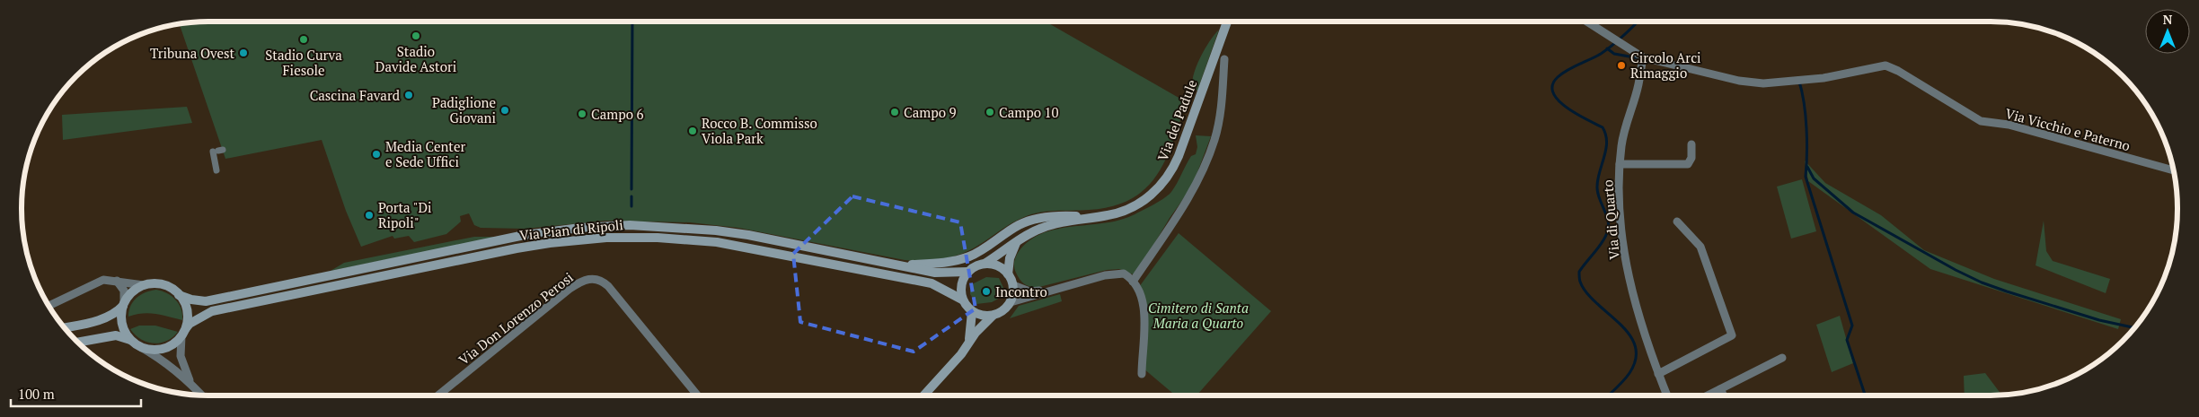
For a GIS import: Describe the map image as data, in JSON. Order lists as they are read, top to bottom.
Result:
{
  "streets": {
    "main road": ["Via del Padule", "Via Pian di Ripoli"],
    "street": ["Via Vicchio e Paterno", "Via di Quarto", "Via Don Lorenzo Perosi"]
  },
  "crossings": [
    ["Via del Padule", "Via Pian di Ripoli"],
    ["Via Vicchio e Paterno", "Via di Quarto"]
  ],
  "parks": ["Cimitero di Santa Maria a Quarto"],
  "places": [
    "Stadio Davide Astori",
    "Stadio Curva Fiesole",
    "Tribuna Ovest",
    "Circolo Arci Rimaggio",
    "Cascina Favard",
    "Padiglione Giovani",
    "Campo 9",
    "Campo 10",
    "Campo 6",
    "Rocco B. Commisso Viola Park",
    "Media Center e Sede Uffici",
    "Porta \"Di Ripoli\"",
    "Incontro"
  ],
  "scale_bar": "100 m",
  "north": "top"
}
